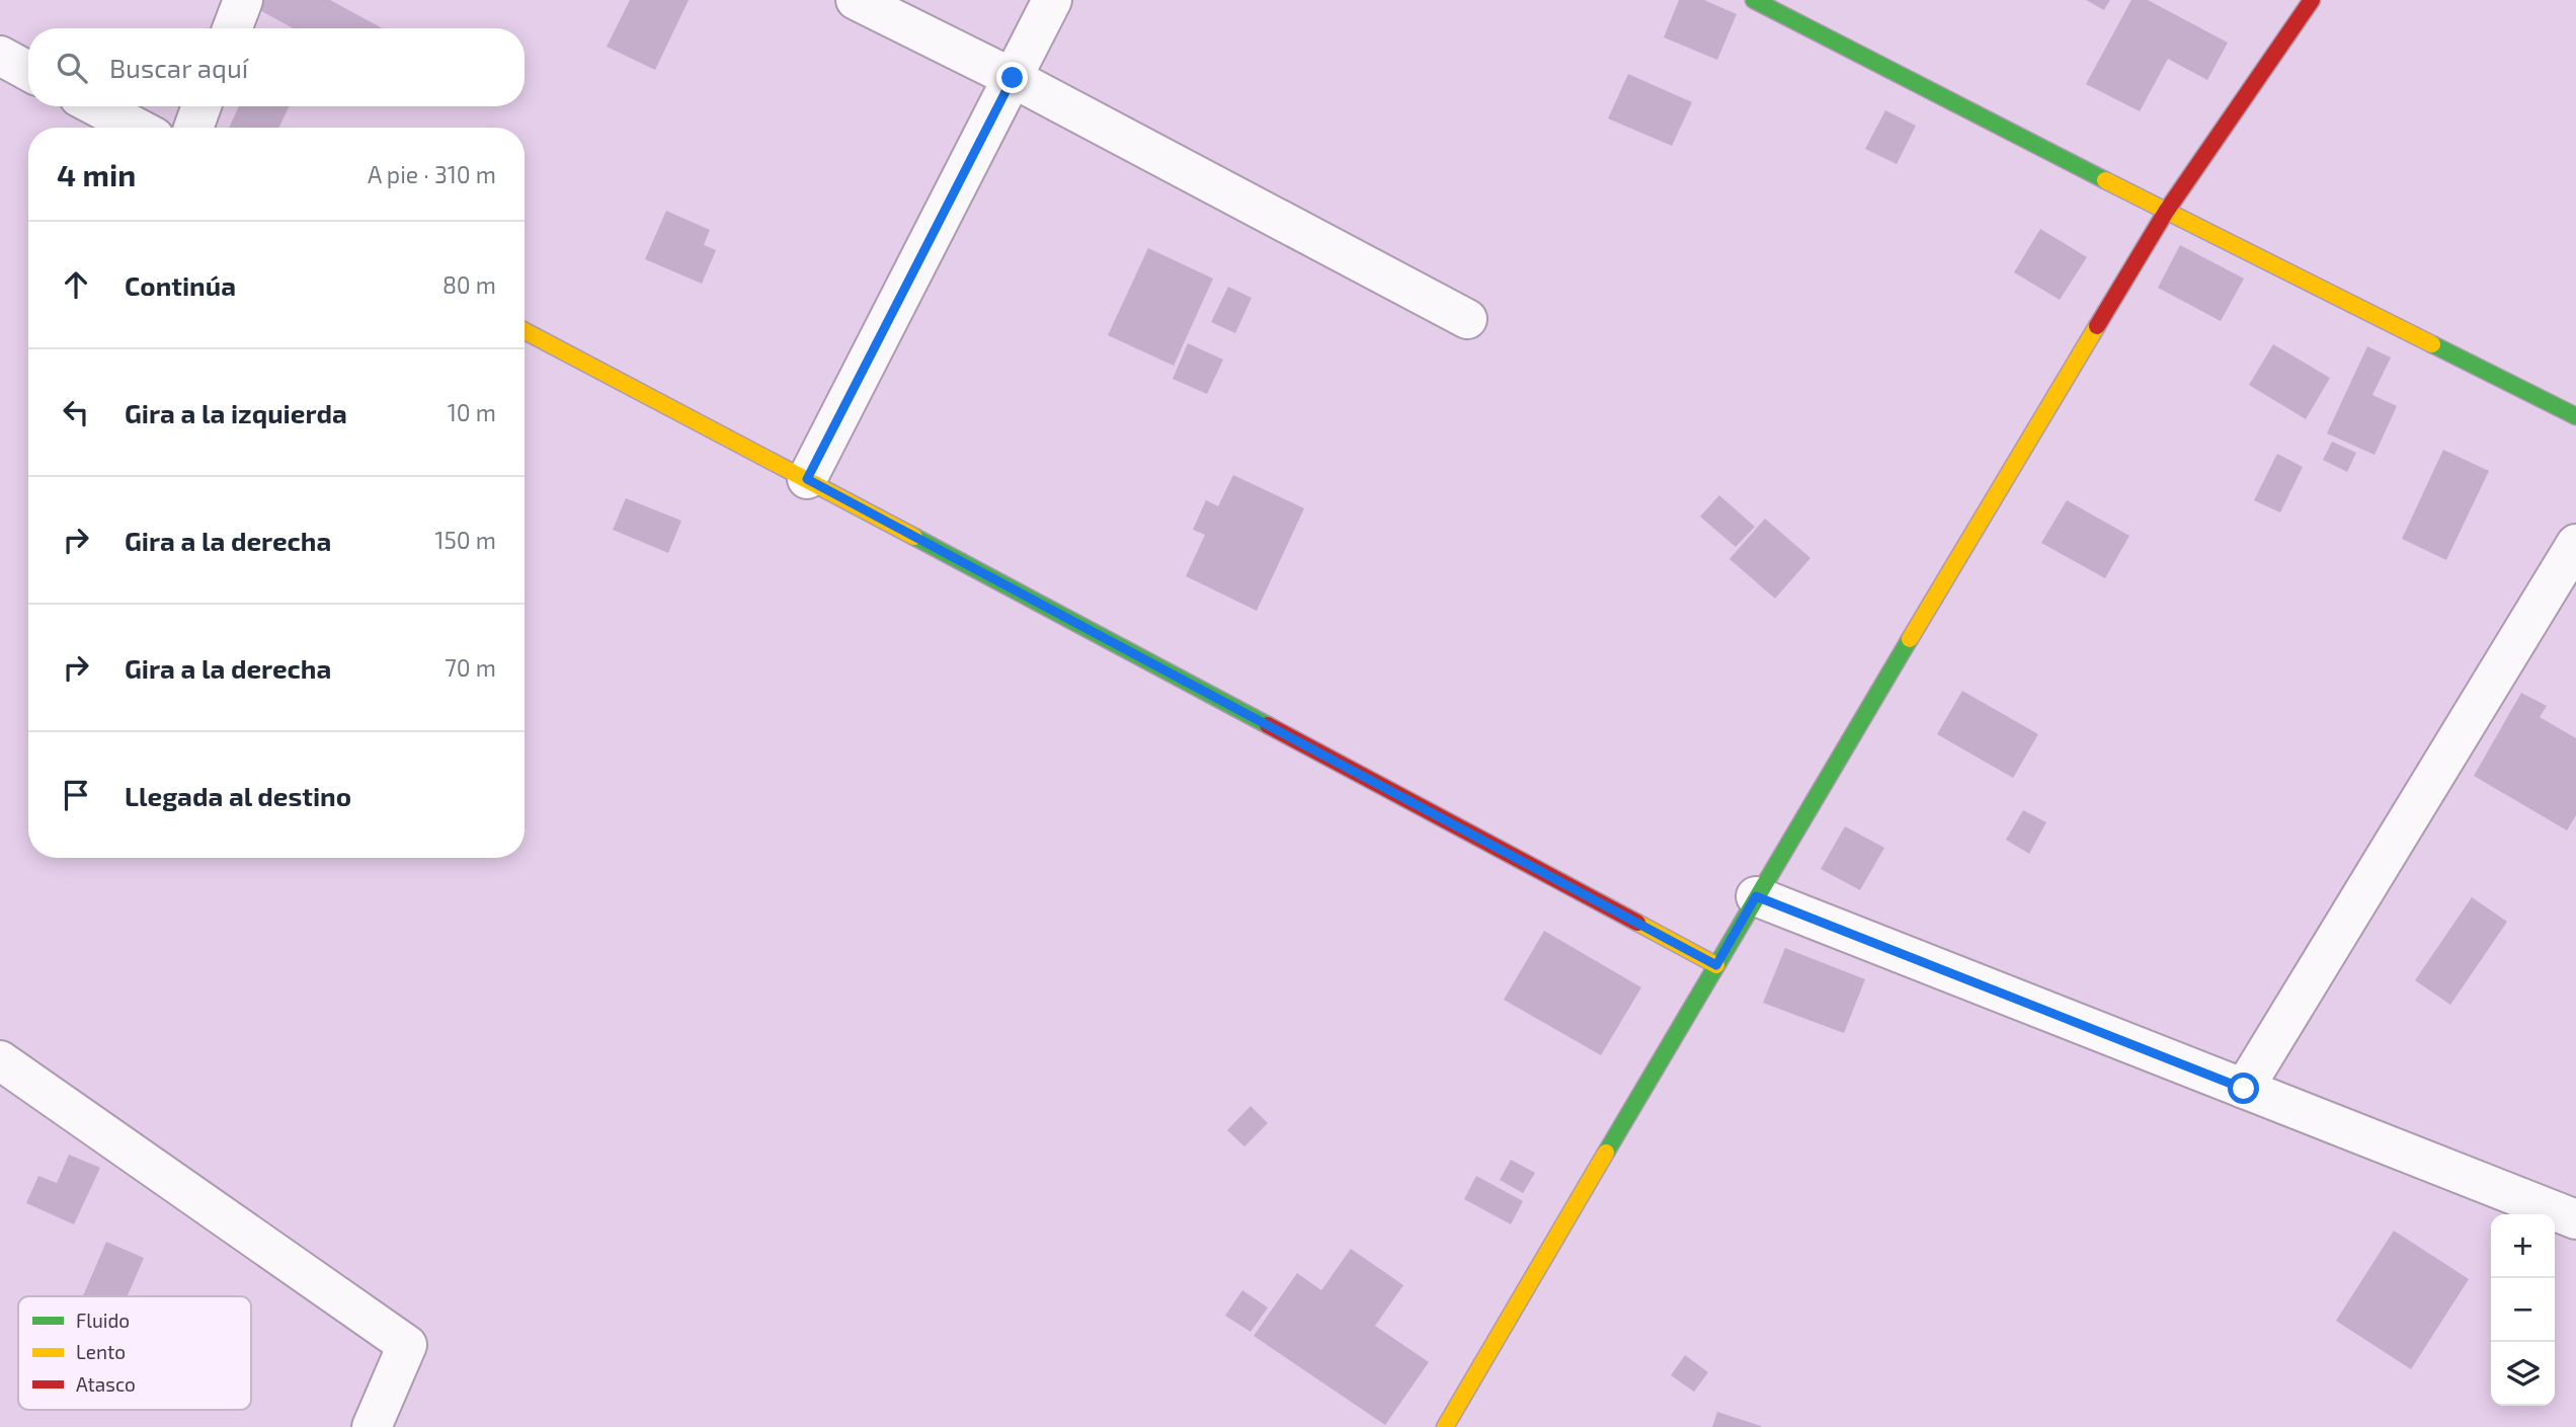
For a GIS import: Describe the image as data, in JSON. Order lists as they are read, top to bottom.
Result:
{
  "legend": ["Fluido", "Lento", "Atasco"],
  "page": {
    "search": "Buscar aquí",
    "heading": ["4 min", "A pie · 310 m"],
    "list": [
      ["Continúa", "80 m"],
      ["Gira a la izquierda", "10 m"],
      ["Gira a la derecha", "150 m"],
      ["Gira a la derecha", "70 m"],
      "Llegada al destino"
    ],
    "map_buttons": ["+", "−"]
  }
}
